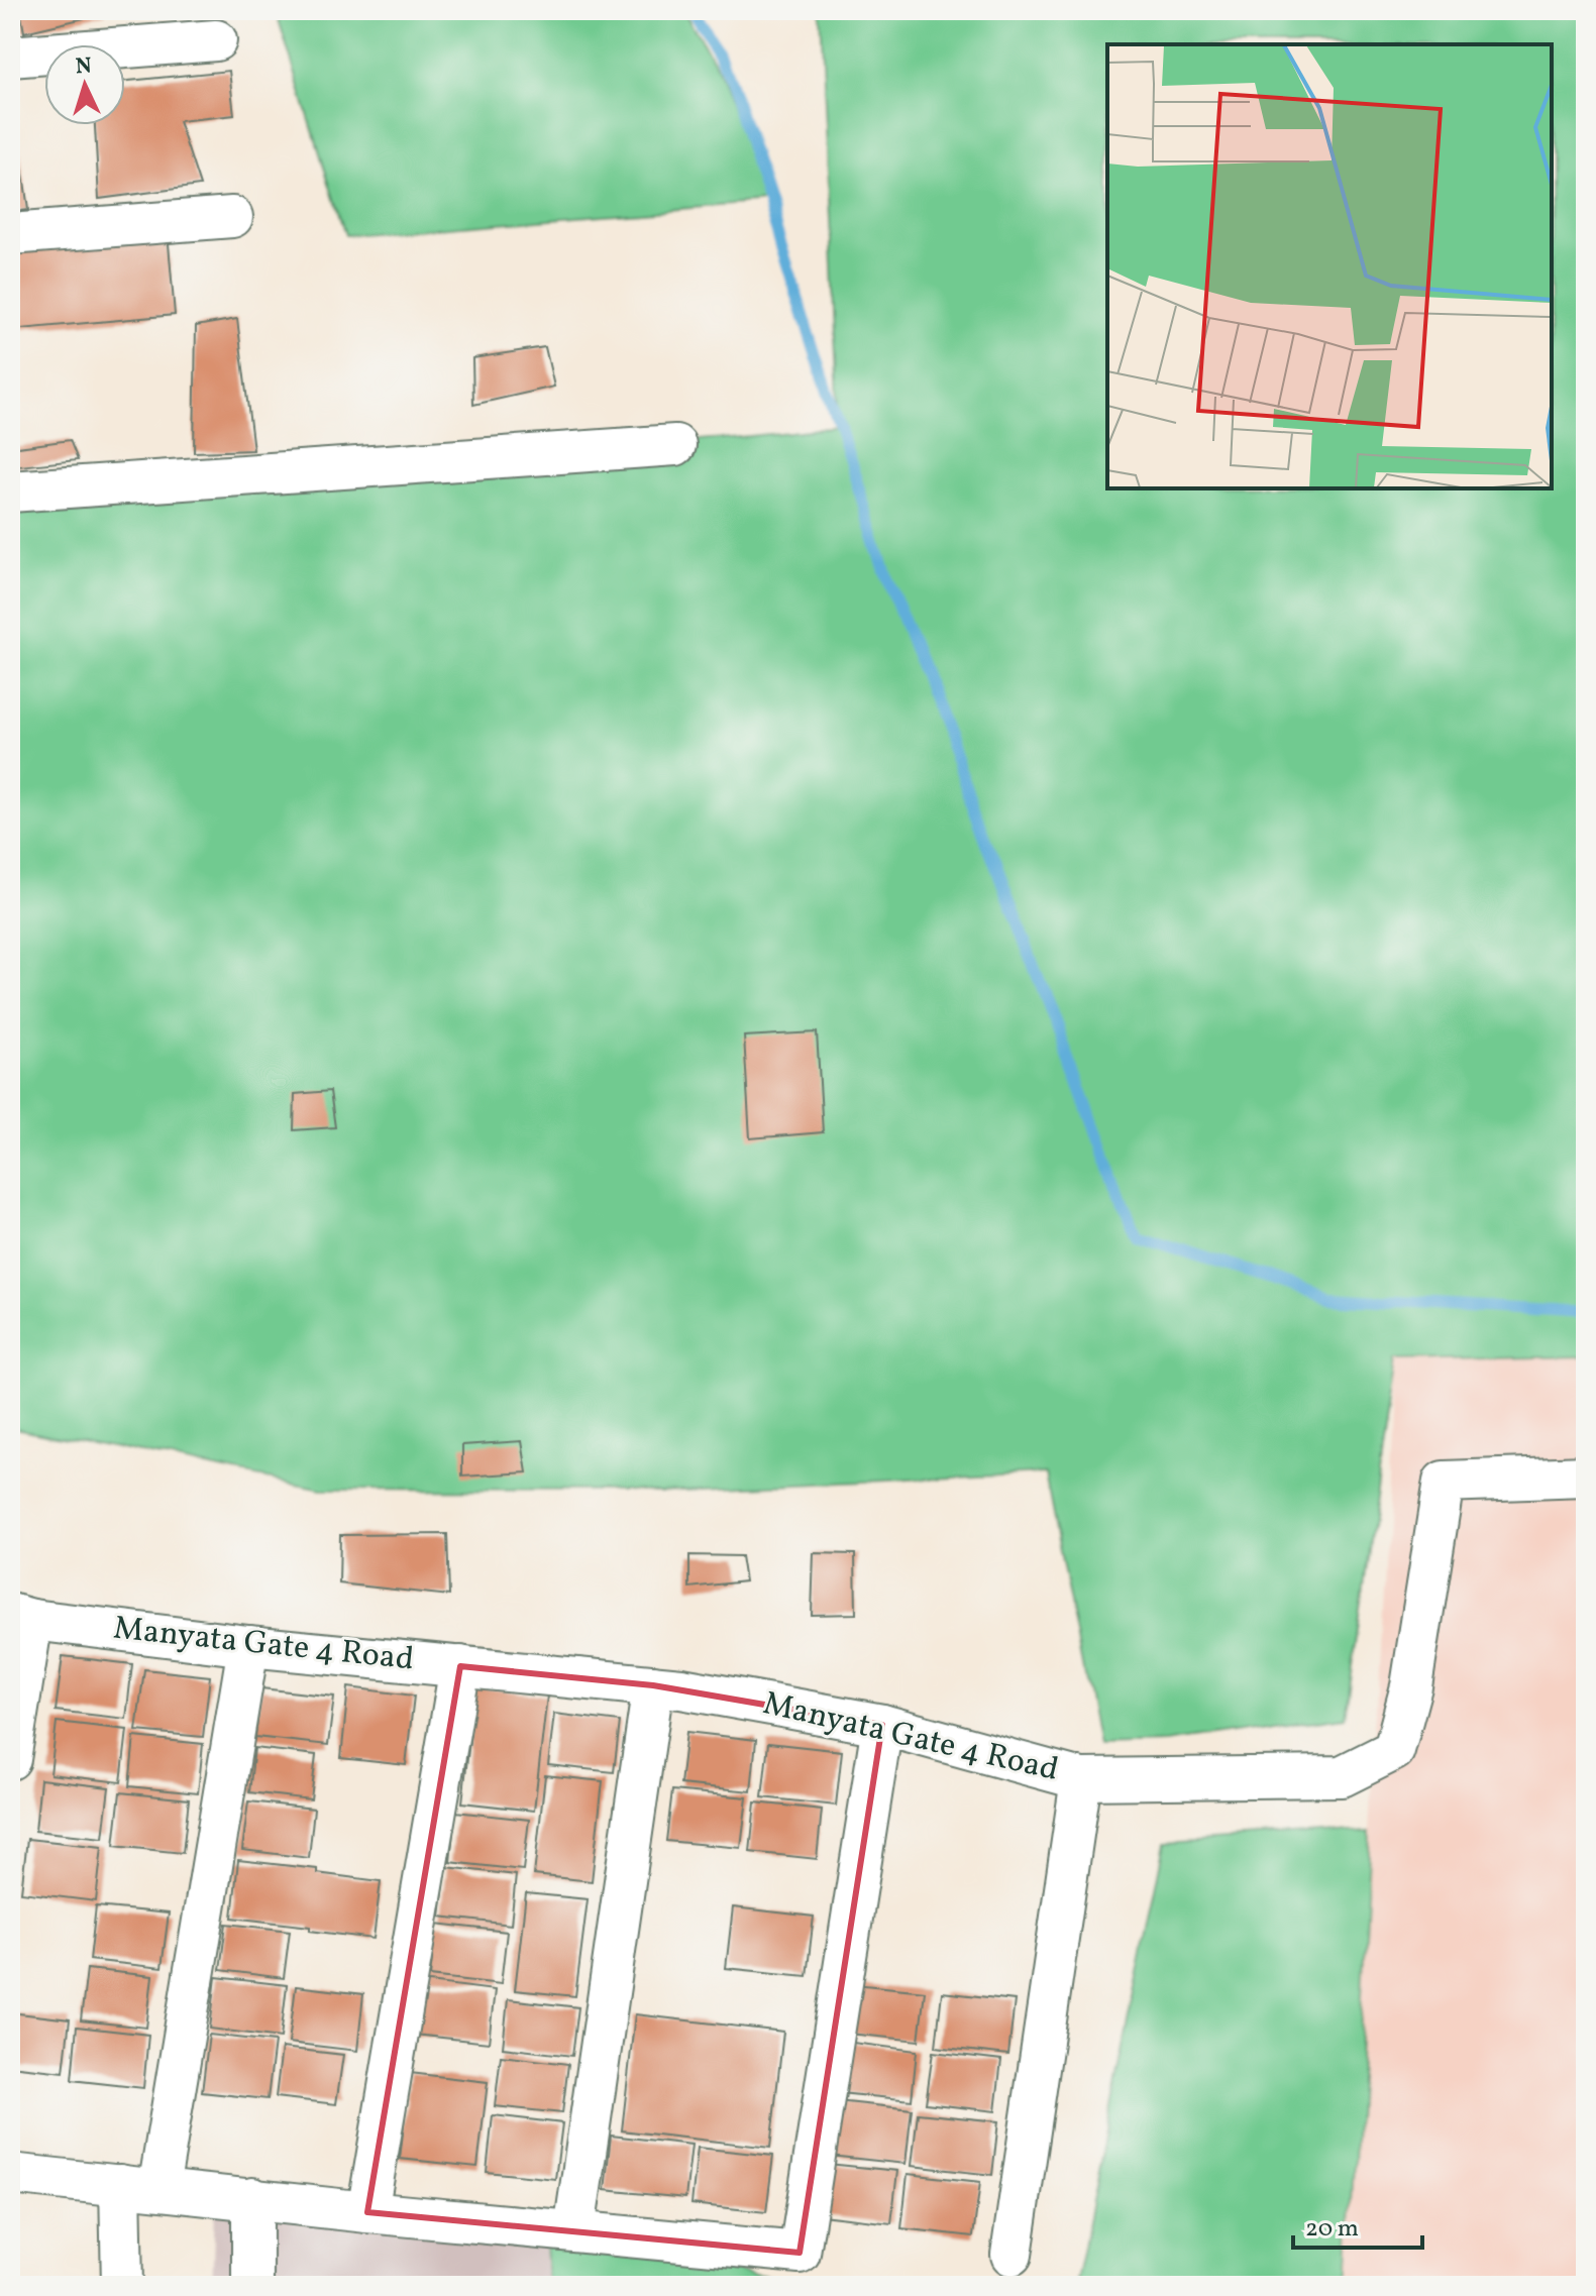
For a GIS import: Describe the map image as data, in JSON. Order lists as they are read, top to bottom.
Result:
{
  "streets": {
    "street": ["Manyata Gate 4 Road"]
  },
  "scale_bar": "20 m",
  "north": "top"
}
